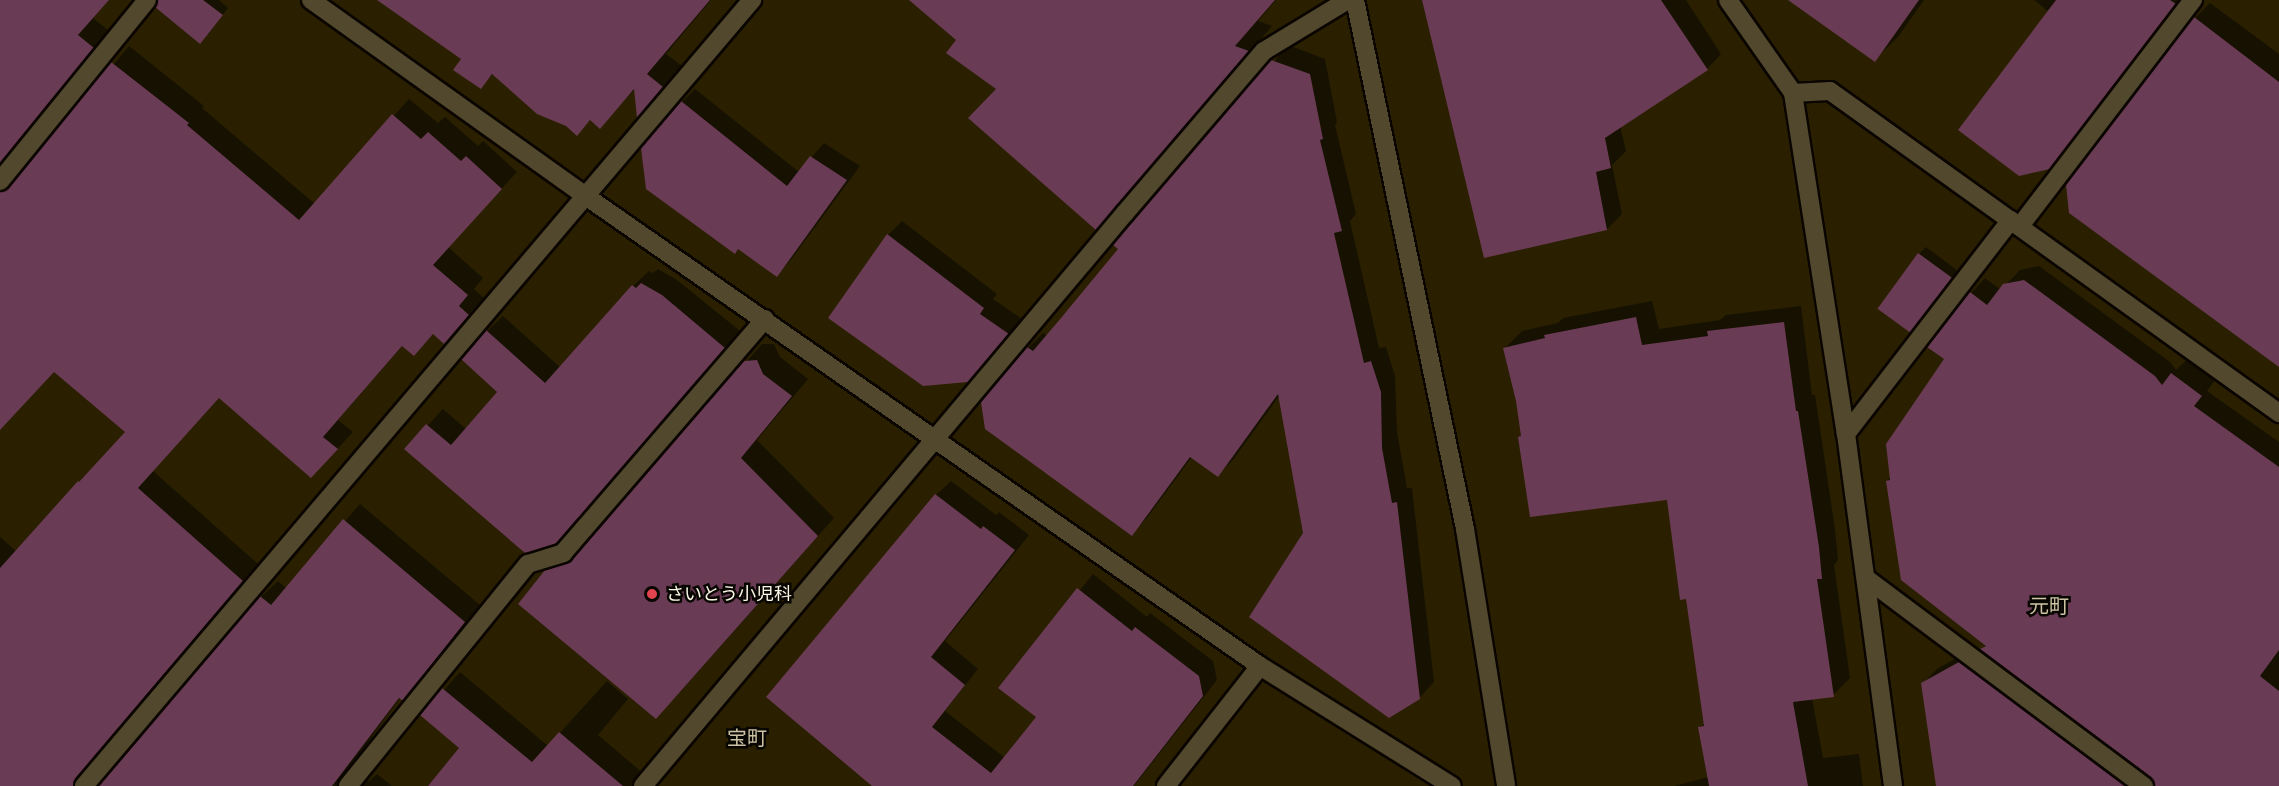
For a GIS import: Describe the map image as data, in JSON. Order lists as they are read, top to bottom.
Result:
{
  "districts": ["元町", "宝町"],
  "places": ["さいとう小児科"]
}
